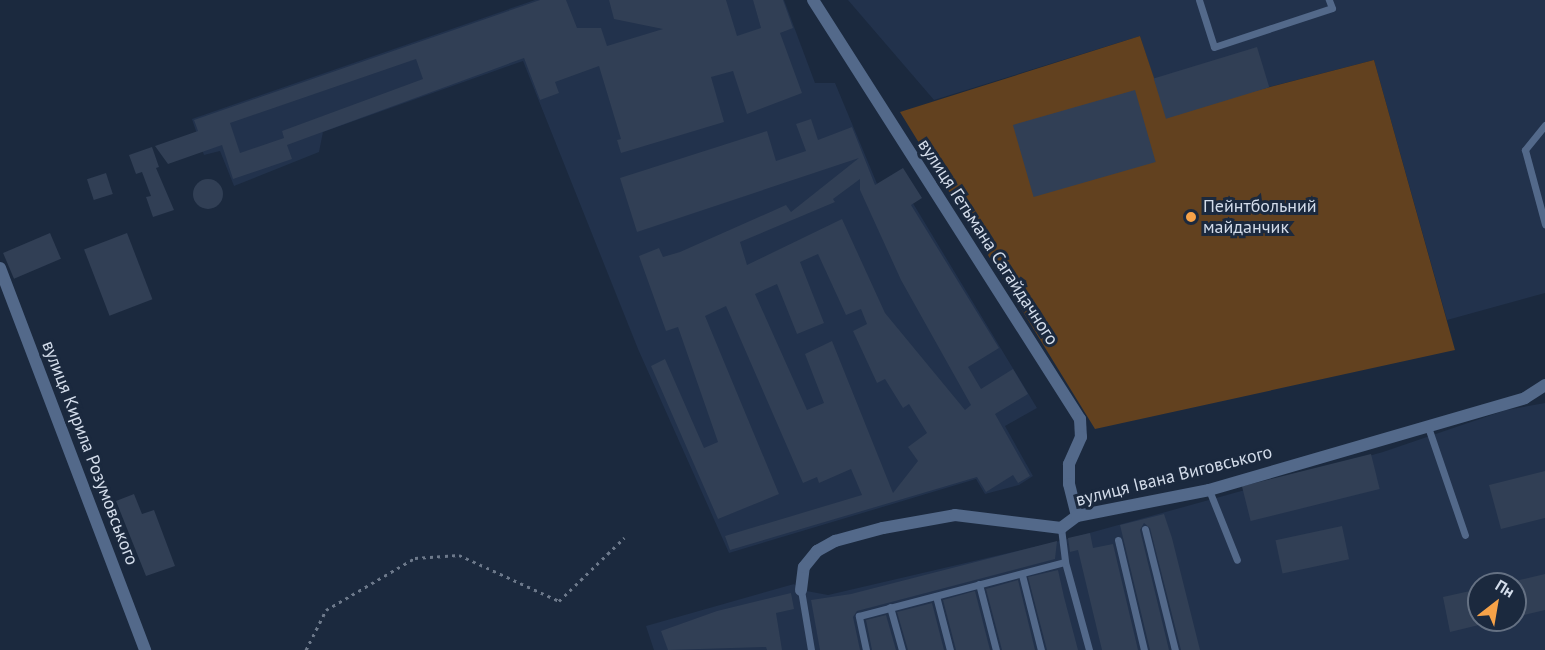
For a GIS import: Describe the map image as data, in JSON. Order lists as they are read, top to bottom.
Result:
{
  "streets": {
    "street": ["вулиця Гетьмана Сагайдачного", "вулиця Кирила Розумовського", "вулиця Івана Виговського"]
  },
  "crossings": [
    ["вулиця Гетьмана Сагайдачного", "вулиця Івана Виговського"]
  ],
  "places": ["Пейнтбольний майданчик"],
  "north": "top right"
}
